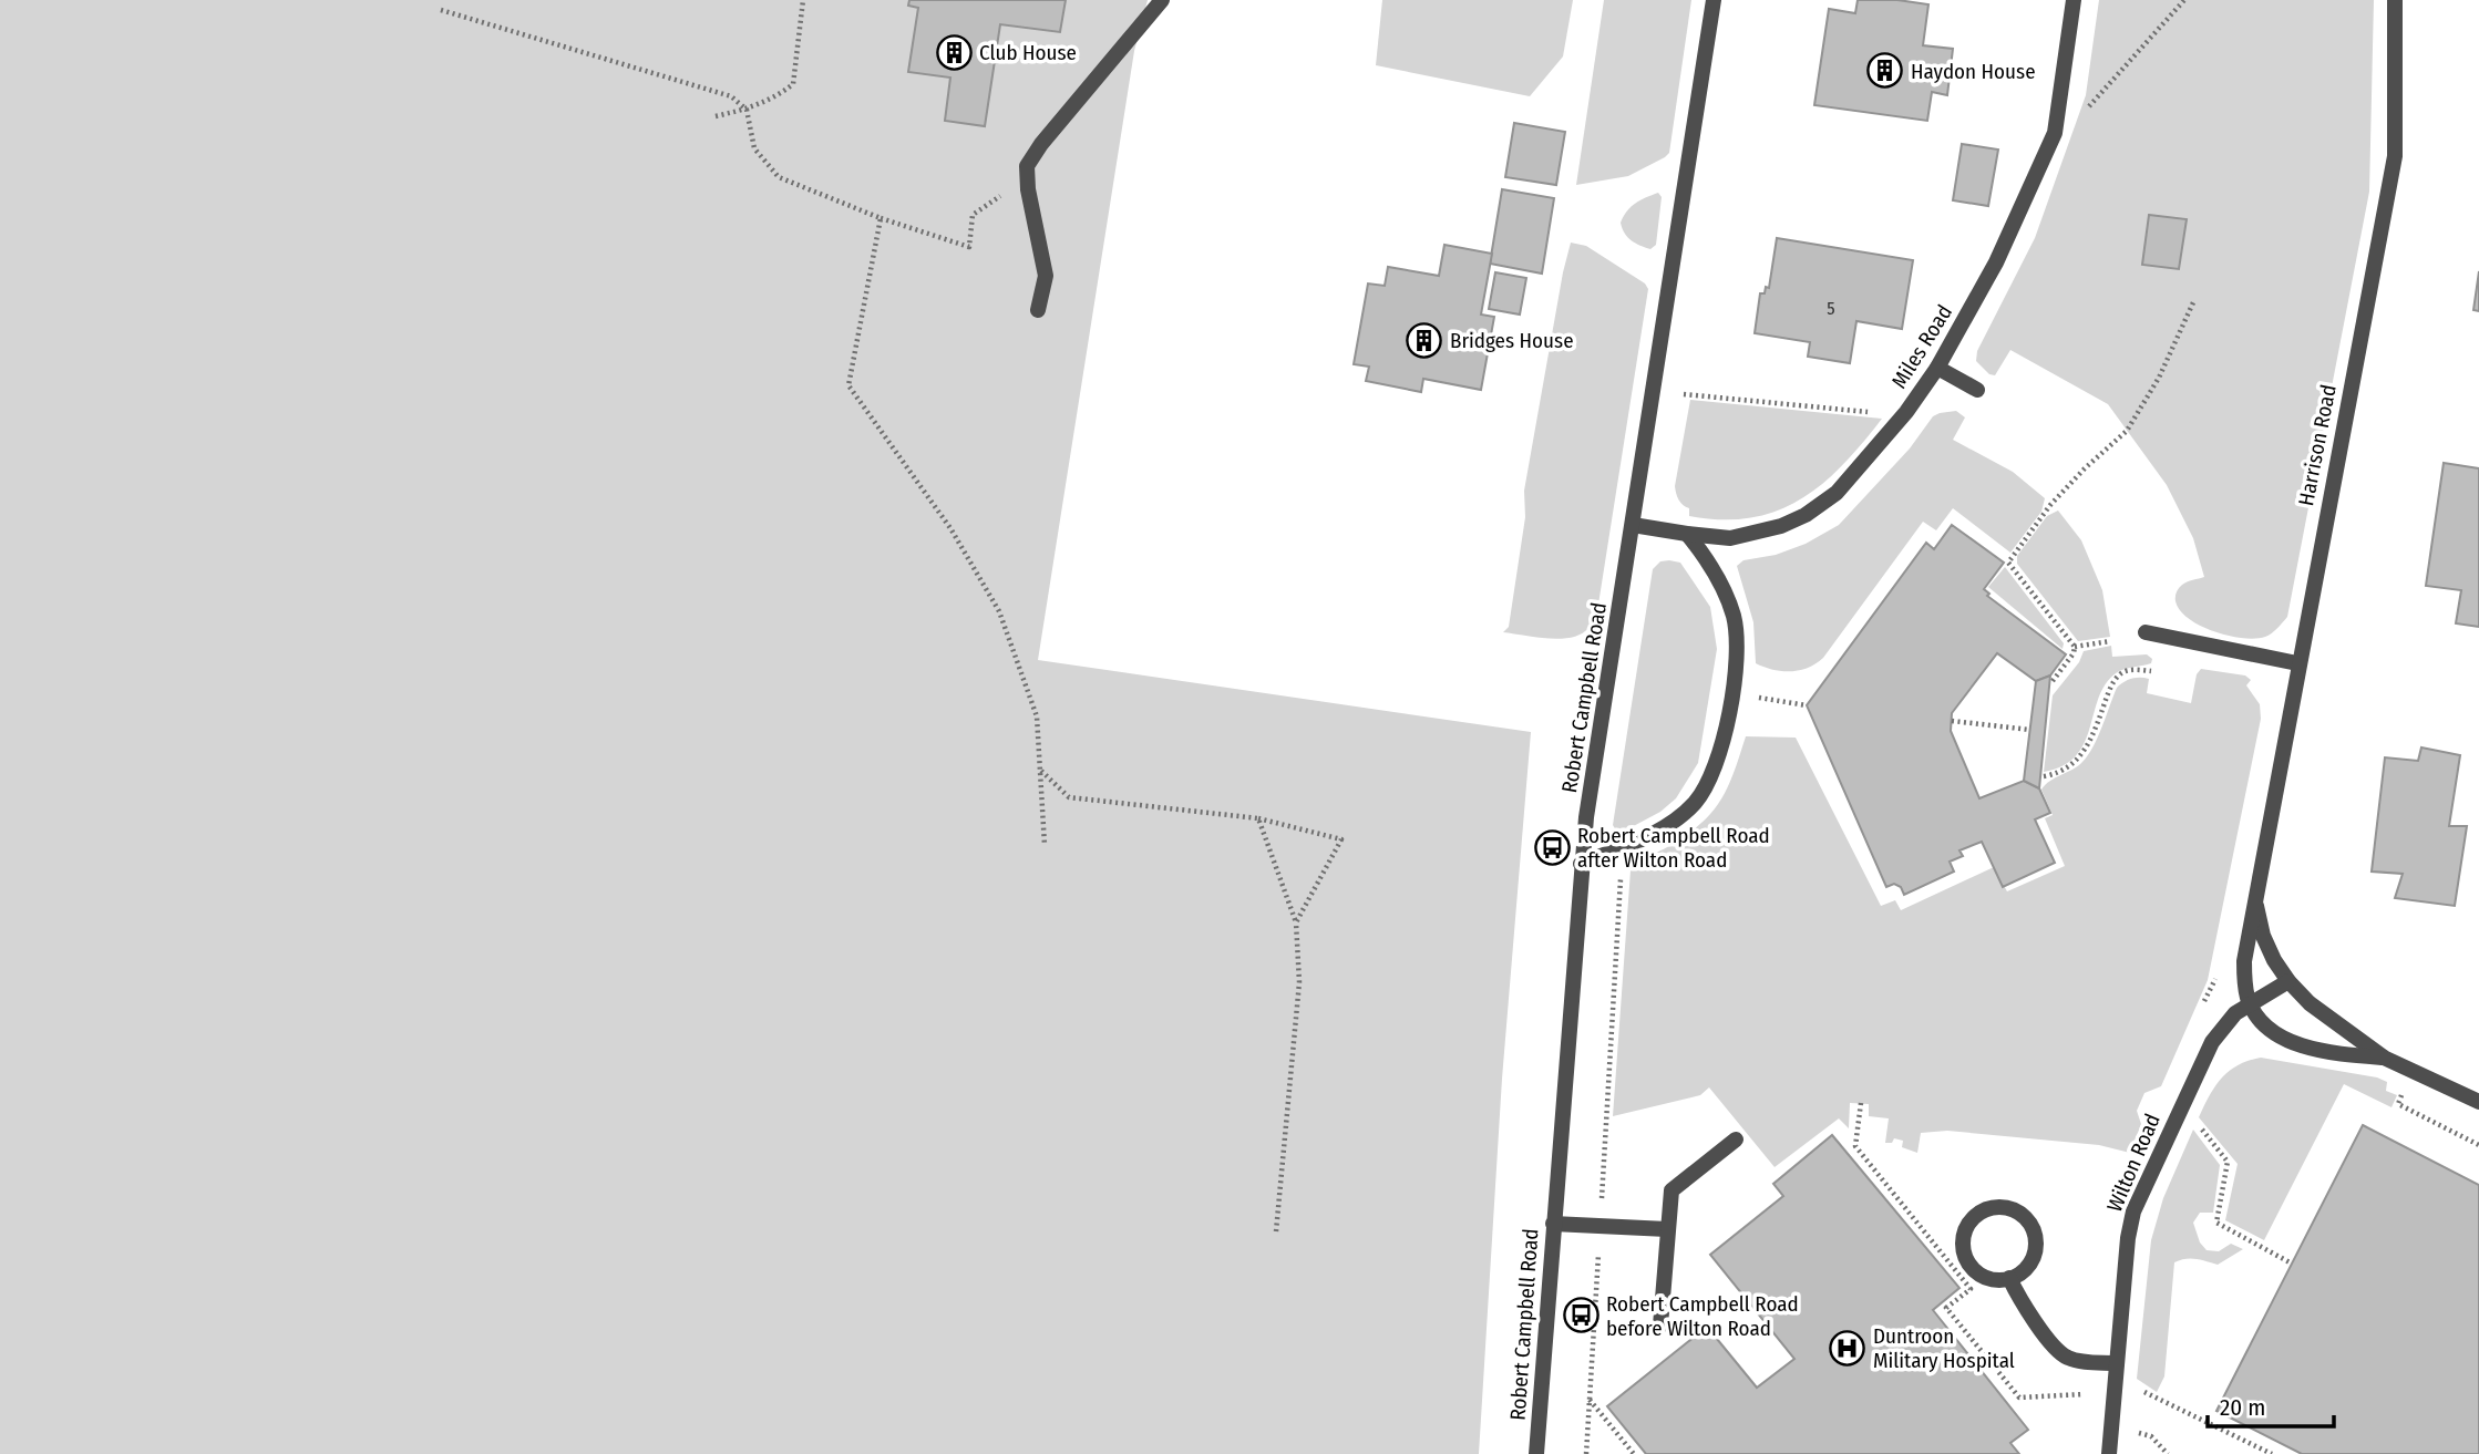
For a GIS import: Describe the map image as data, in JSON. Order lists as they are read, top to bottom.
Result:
{
  "streets": {
    "street": [
      "Miles Road",
      "Harrison Road",
      "Robert Campbell Road",
      "Wilton Road"
    ]
  },
  "crossings": [
    ["Miles Road", "Robert Campbell Road"],
    ["Harrison Road", "Wilton Road"]
  ],
  "places": {
    "building": ["Club House", "Haydon House", "Bridges House"],
    "bus stop": ["Robert Campbell Road after Wilton Road", "Robert Campbell Road before Wilton Road"],
    "hospital": ["Duntroon Military Hospital"]
  },
  "house_numbers": ["5"],
  "scale_bar": "20 m"
}
